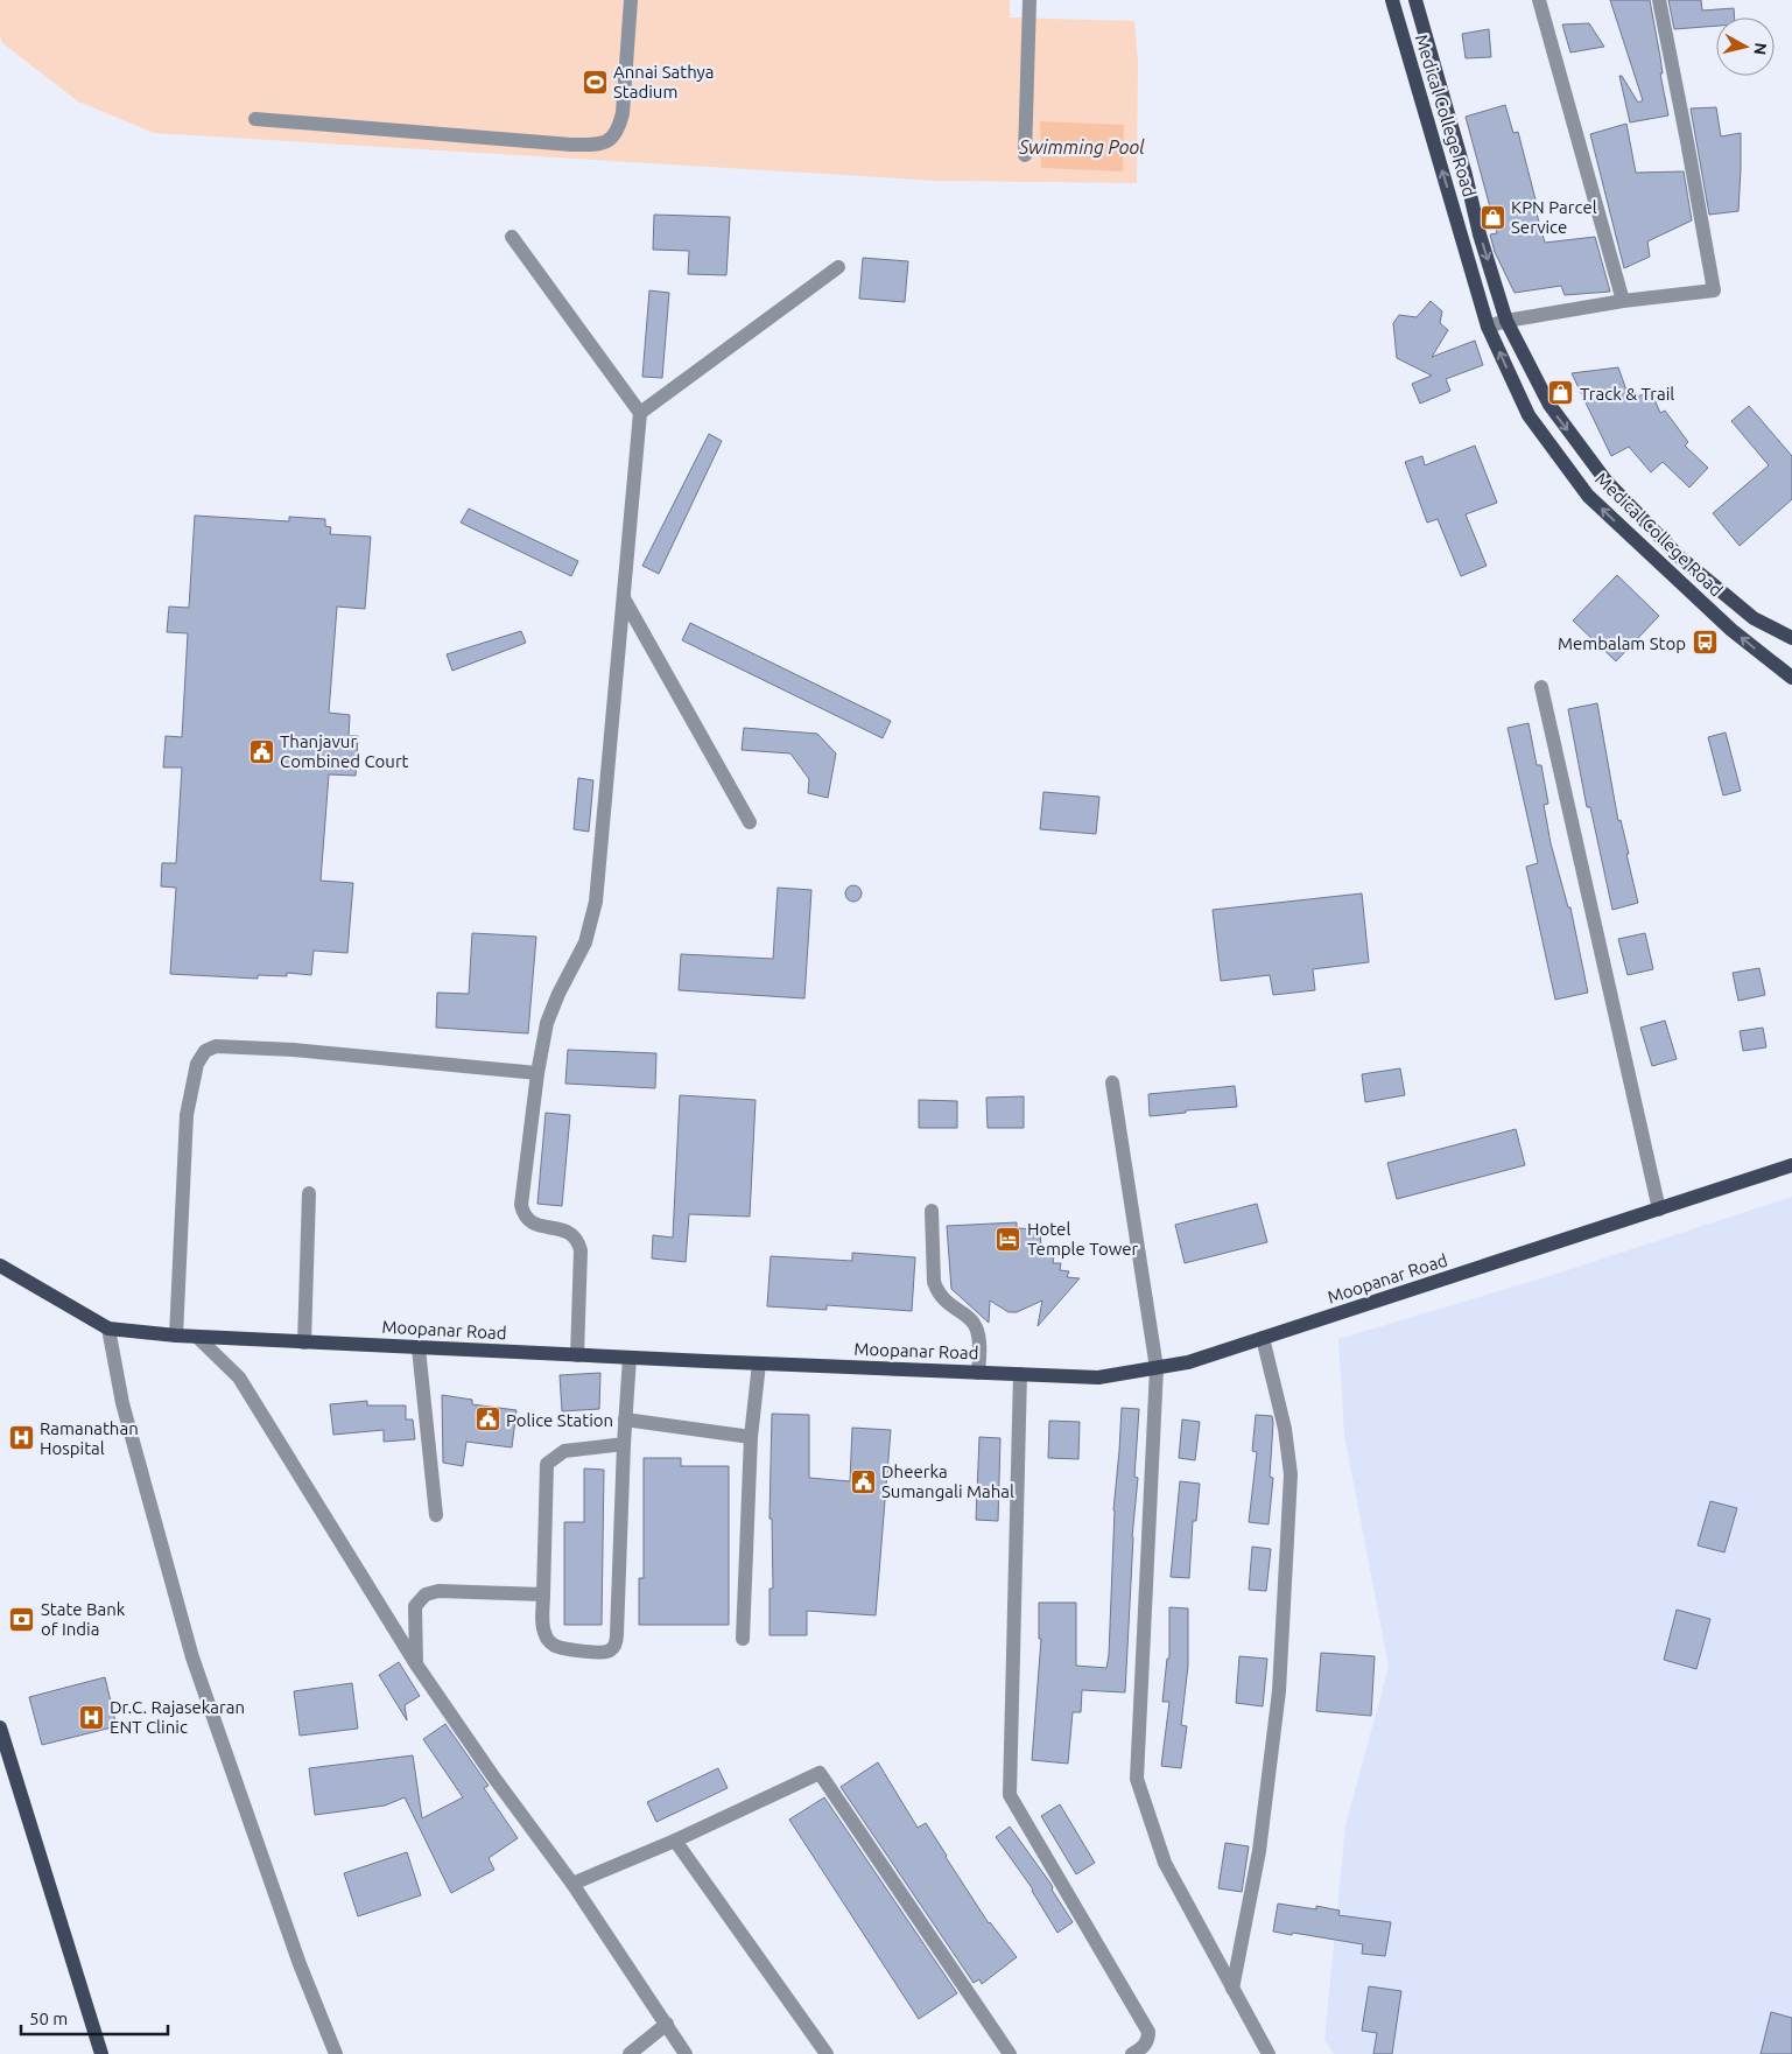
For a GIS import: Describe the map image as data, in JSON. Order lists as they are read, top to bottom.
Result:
{
  "streets": {
    "main road": ["Medical College Road", "Moopanar Road"]
  },
  "water": ["Swimming Pool"],
  "places": {
    "sports": ["Annai Sathya Stadium"],
    "shop": ["KPN Parcel Service", "Track & Trail"],
    "bus stop": ["Membalam Stop"],
    "public building": ["Thanjavur Combined Court", "Police Station", "Dheerka Sumangali Mahal"],
    "hotel": ["Hotel Temple Tower"],
    "hospital": ["Ramanathan Hospital", "Dr.C. Rajasekaran ENT Clinic"],
    "bank": ["State Bank of India"]
  },
  "scale_bar": "50 m",
  "north": "right"
}
